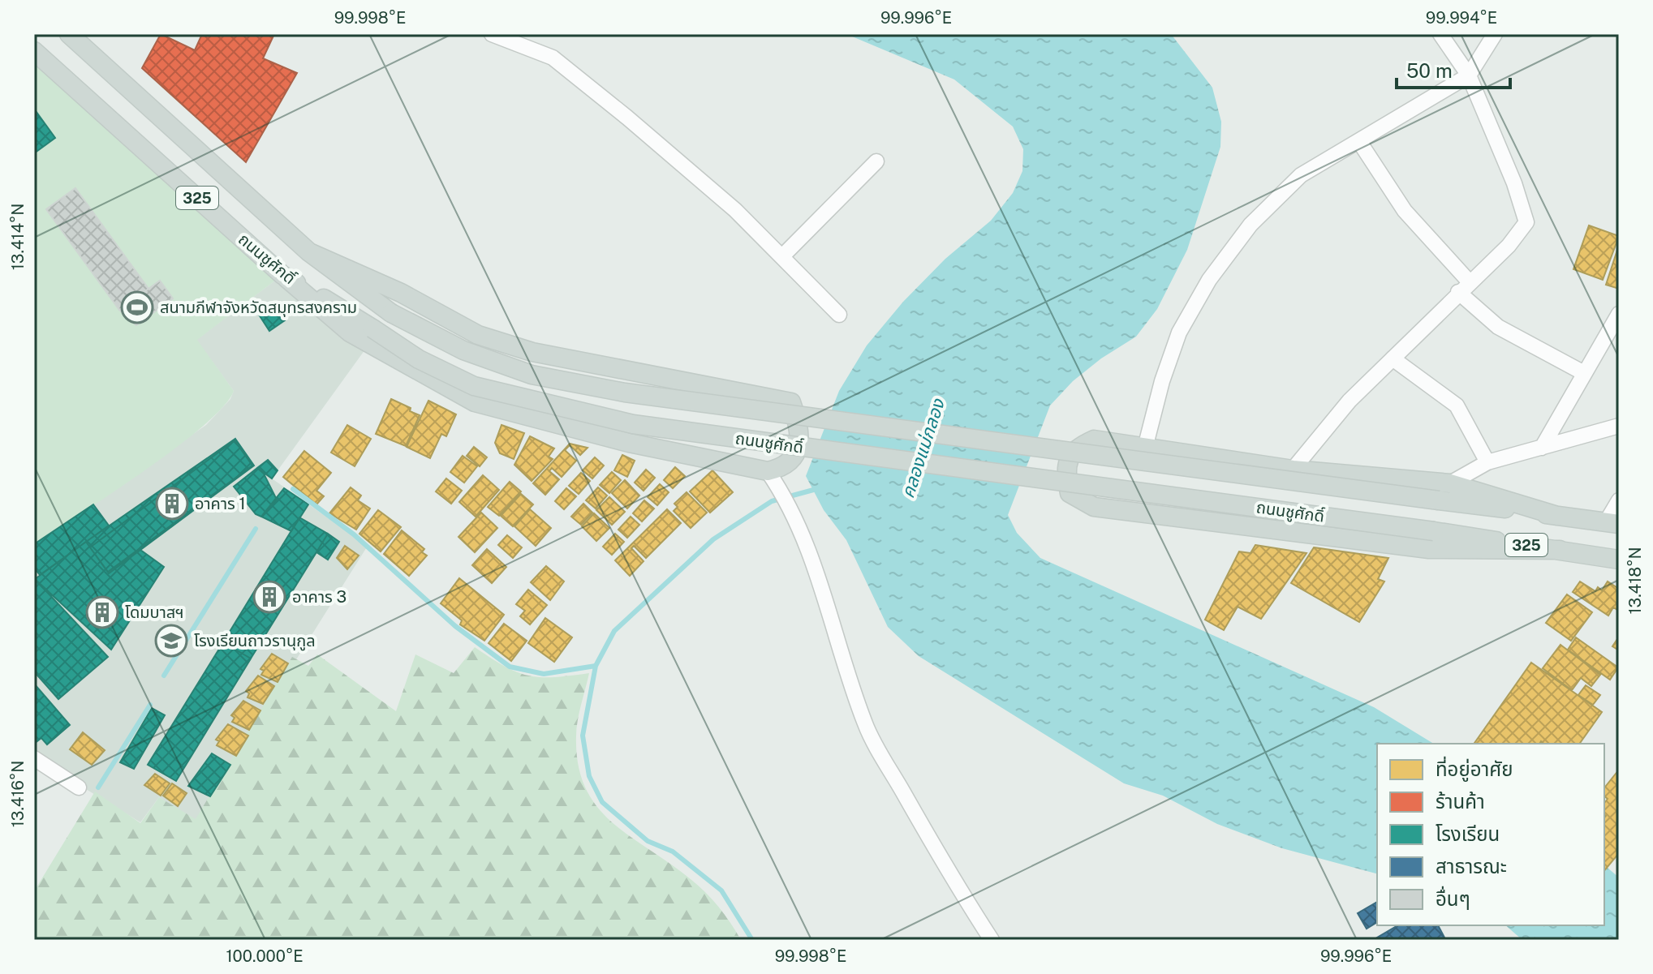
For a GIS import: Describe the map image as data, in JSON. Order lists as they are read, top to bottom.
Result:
{
  "streets": {
    "main road": ["325", "ถนนชูศักดิ์"]
  },
  "water": ["คลองแม่กลอง"],
  "places": {
    "sports": ["สนามกีฬาจังหวัดสมุทรสงคราม"],
    "building": ["อาคาร 1", "อาคาร 3", "โดมบาสฯ"],
    "school or university": ["โรงเรียนถาวรานุกูล"]
  },
  "legend": [
    "ที่อยู่อาศัย",
    "ร้านค้า",
    "โรงเรียน",
    "สาธารณะ",
    "อื่นๆ"
  ],
  "scale_bar": "50 m",
  "coordinates": [
    "99.998°E",
    "99.996°E",
    "99.994°E",
    "13.414°N",
    "13.418°N",
    "13.416°N",
    "100.000°E"
  ]
}
